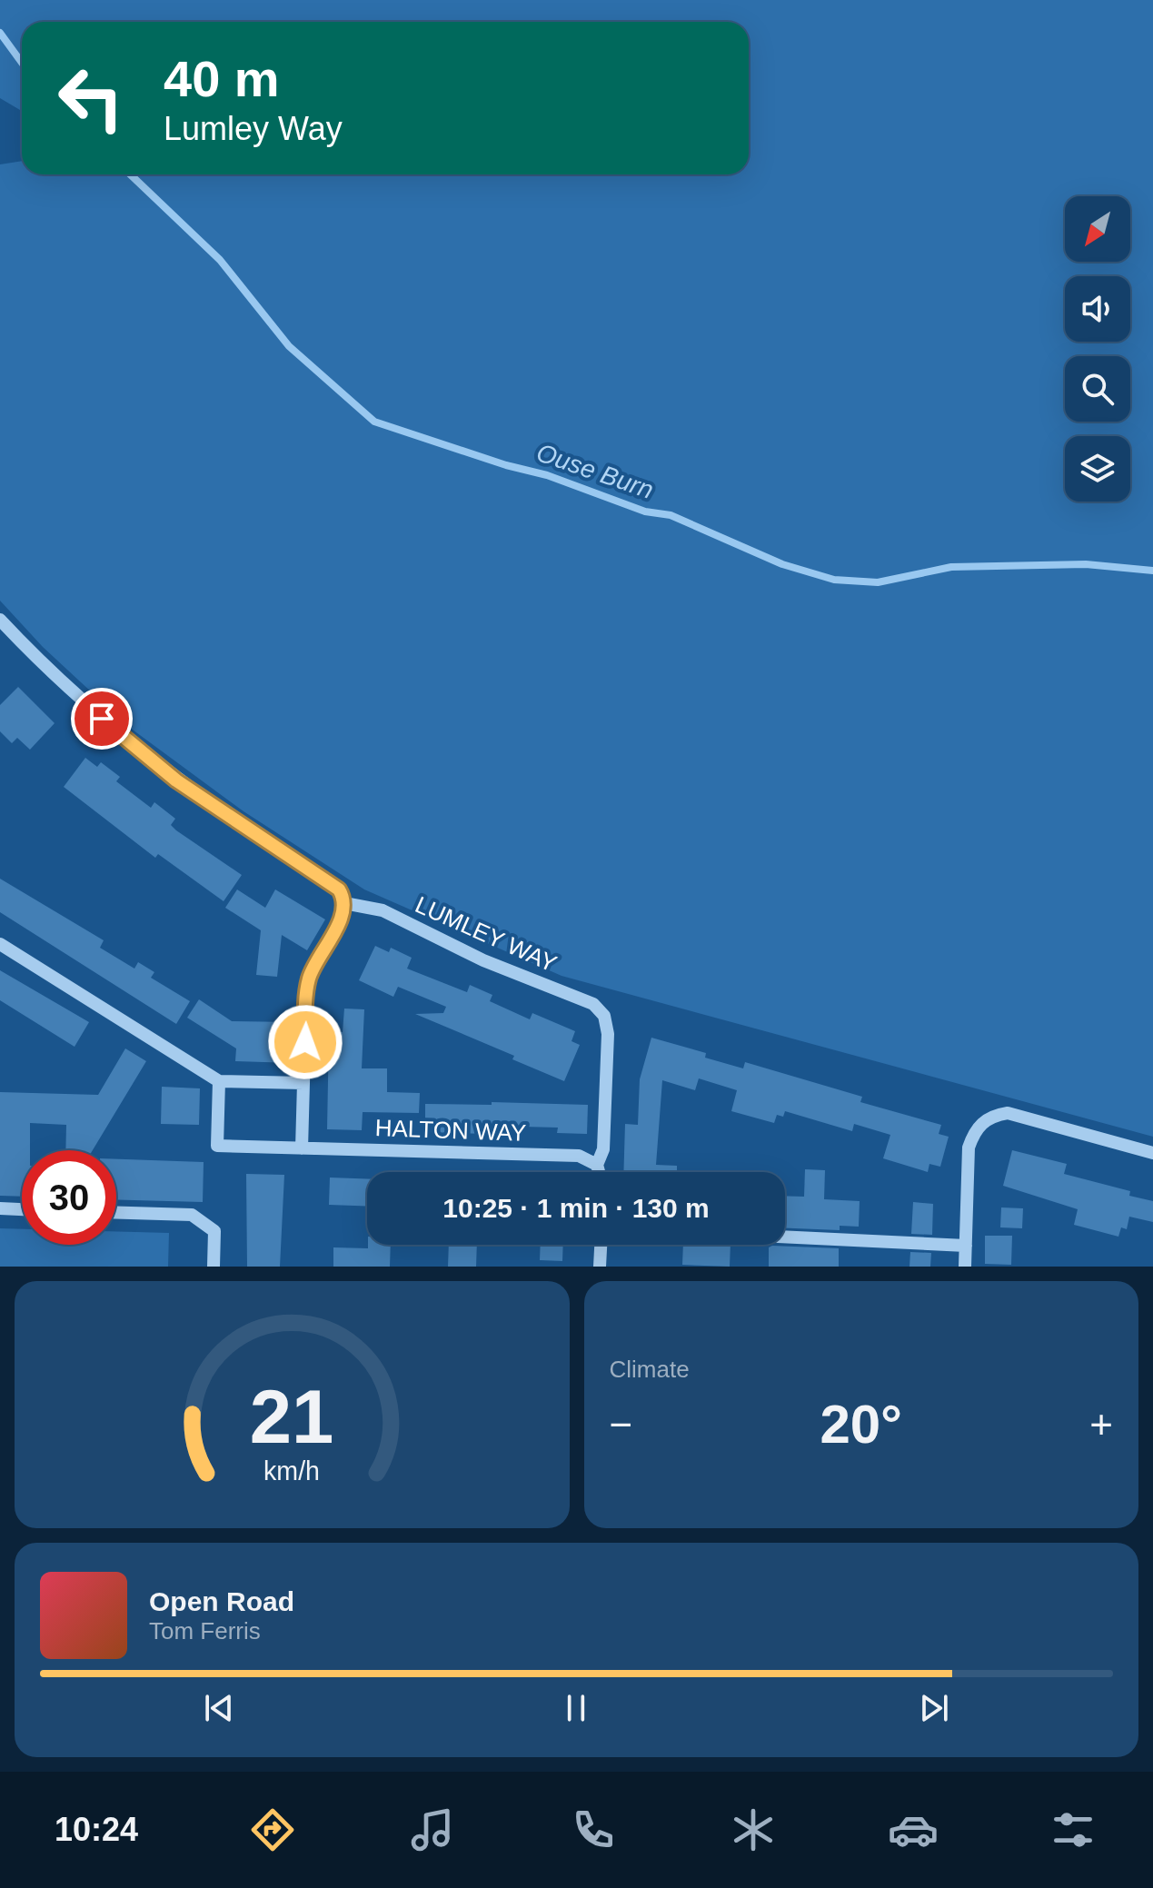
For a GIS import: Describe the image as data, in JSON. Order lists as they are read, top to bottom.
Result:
{
  "streets": {
    "street": ["LUMLEY WAY", "HALTON WAY"]
  },
  "crossings": [
    ["LUMLEY WAY", "HALTON WAY"]
  ],
  "water": ["Ouse Burn"],
  "north": "bottom left",
  "page": {
    "turn": ["40 m", "Lumley Way"],
    "limit": "30",
    "trip": "10:25 · 1 min · 130 m",
    "tile": "Climate",
    "heat": ["−", "20°", "+"],
    "song": ["Open Road", "Tom Ferris"],
    "tabs": "10:24",
    "gauge": ["21", "km/h"]
  }
}
